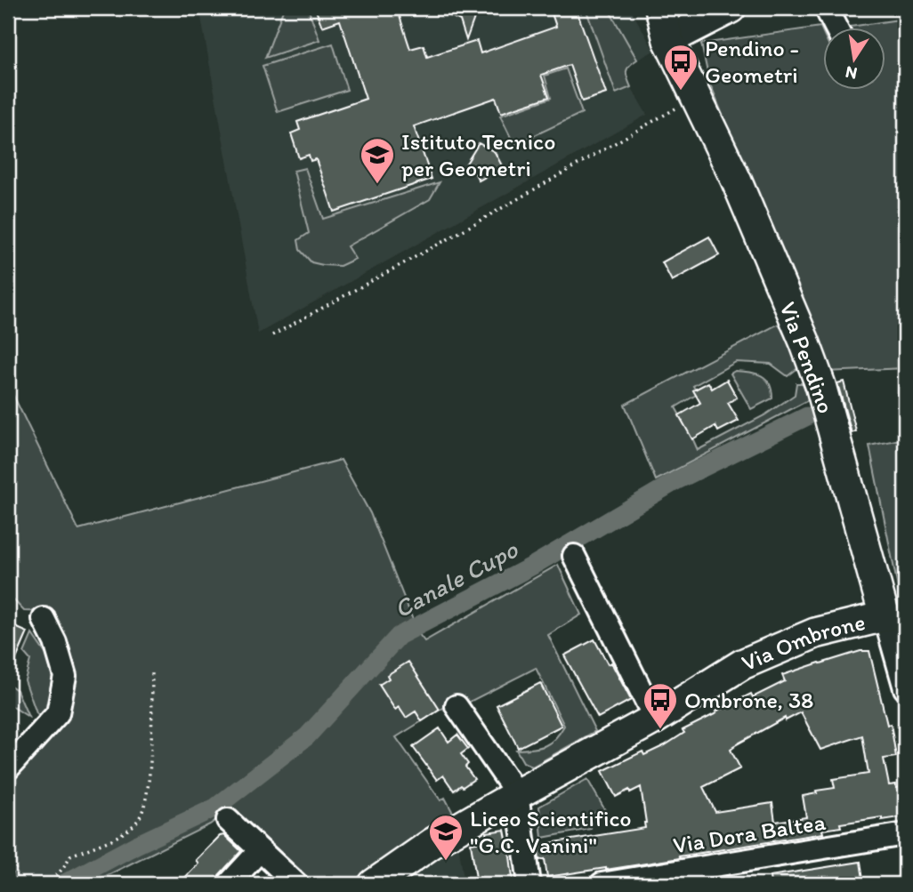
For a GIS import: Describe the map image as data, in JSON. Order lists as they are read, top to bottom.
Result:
{
  "streets": {
    "street": ["Via Pendino", "Via Ombrone", "Via Dora Baltea"]
  },
  "crossings": [
    ["Via Pendino", "Via Ombrone"]
  ],
  "water": ["Canale Cupo"],
  "places": {
    "bus stop": ["Pendino - Geometri", "Ombrone, 38"],
    "school or university": ["Istituto Tecnico per Geometri", "Liceo Scientifico \"G.C. Vanini\""]
  },
  "north": "bottom"
}
